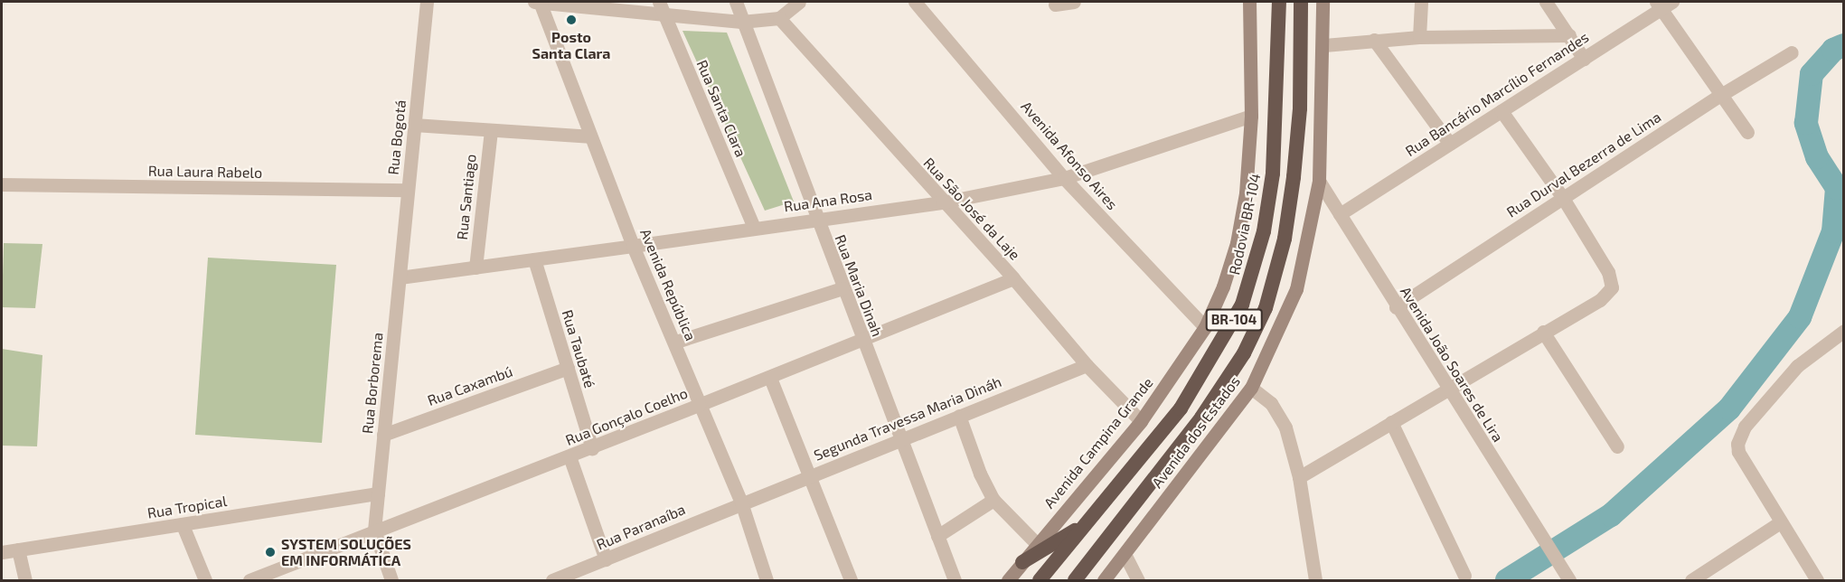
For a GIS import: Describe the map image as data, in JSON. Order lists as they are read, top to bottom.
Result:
{
  "streets": {
    "highway": ["Rodovia BR-104", "BR-104"],
    "main road": ["Avenida dos Estados", "Avenida Campina Grande"],
    "street": [
      "Rua Bancário Marcílio Fernandes",
      "Rua Santa Clara",
      "Rua Bogotá",
      "Avenida Afonso Aires",
      "Rua Durval Bezerra de Lima",
      "Rua Laura Rabelo",
      "Rua Santiago",
      "Rua Ana Rosa",
      "Rua São José da Laje",
      "Avenida República",
      "Rua Maria Dinah",
      "Rua Taubaté",
      "Avenida João Soares de Lira",
      "Rua Borborema",
      "Rua Caxambú",
      "Rua Gonçalo Coelho",
      "Segunda Travessa Maria Dináh",
      "Rua Tropical",
      "Rua Paranaíba"
    ]
  },
  "crossings": [
    ["Rua Bancário Marcílio Fernandes", "Avenida João Soares de Lira"],
    ["Rua Santa Clara", "Rua Ana Rosa"],
    ["Rua Bogotá", "Rua Laura Rabelo"],
    ["Rua Bogotá", "Rua Ana Rosa"],
    ["Rua Bogotá", "Rua Borborema"],
    ["Avenida Afonso Aires", "Rua Ana Rosa"],
    ["Avenida Afonso Aires", "Avenida Campina Grande"],
    ["Rua Durval Bezerra de Lima", "Avenida João Soares de Lira"],
    ["Rua Santiago", "Rua Ana Rosa"],
    ["Rua Ana Rosa", "Rua São José da Laje"],
    ["Rua Ana Rosa", "Avenida República"],
    ["Rua Ana Rosa", "Rua Maria Dinah"],
    ["Rua Ana Rosa", "Rua Taubaté"],
    ["Rua Ana Rosa", "Rua Borborema"],
    ["Rua Ana Rosa", "Avenida Campina Grande"],
    ["Rua São José da Laje", "Rua Gonçalo Coelho"],
    ["Rua São José da Laje", "Segunda Travessa Maria Dináh"],
    ["Rua São José da Laje", "Avenida Campina Grande"],
    ["Avenida República", "Rua Gonçalo Coelho"],
    ["Avenida República", "Segunda Travessa Maria Dináh"],
    ["Avenida República", "Rua Paranaíba"],
    ["Rua Maria Dinah", "Rua Gonçalo Coelho"],
    ["Rua Maria Dinah", "Segunda Travessa Maria Dináh"],
    ["Rua Taubaté", "Rua Caxambú"],
    ["Rua Taubaté", "Rua Gonçalo Coelho"],
    ["Avenida João Soares de Lira", "Avenida dos Estados"],
    ["Rua Borborema", "Rua Caxambú"],
    ["Rua Borborema", "Rua Gonçalo Coelho"],
    ["Rua Borborema", "Rua Tropical"],
    ["Segunda Travessa Maria Dináh", "Rua Paranaíba"]
  ],
  "places": ["Posto Santa Clara", "SYSTEM SOLUÇÕES EM INFORMÁTICA"]
}
